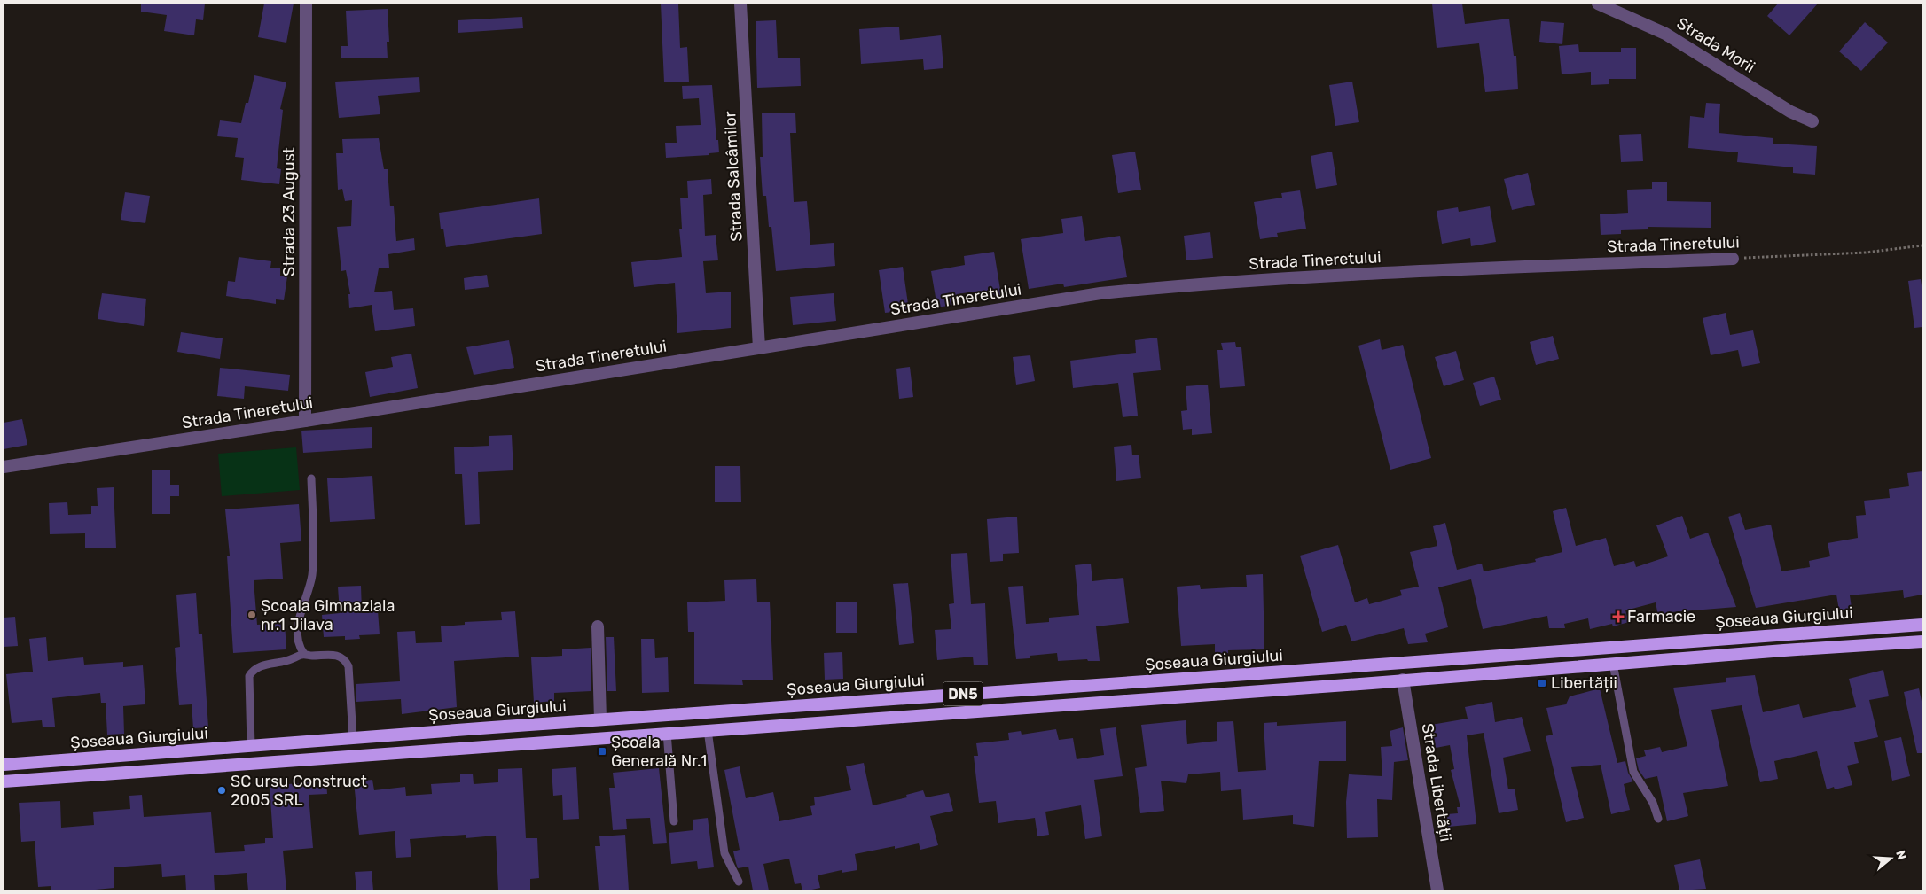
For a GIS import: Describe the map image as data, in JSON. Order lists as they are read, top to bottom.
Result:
{
  "streets": {
    "highway": ["Șoseaua Giurgiului", "DN5"],
    "street": [
      "Strada Morii",
      "Strada Salcâmilor",
      "Strada 23 August",
      "Strada Tineretului",
      "Strada Libertății"
    ]
  },
  "crossings": [
    ["Strada Salcâmilor", "Strada Tineretului"],
    ["Strada 23 August", "Strada Tineretului"],
    ["Șoseaua Giurgiului", "Strada Libertății"]
  ],
  "places": {
    "other": ["Școala Gimnaziala nr.1 Jilava", "SC ursu Construct 2005 SRL"],
    "health": ["Farmacie"],
    "transit": ["Libertății", "Școala Generală Nr.1"]
  },
  "north": "right"
}
